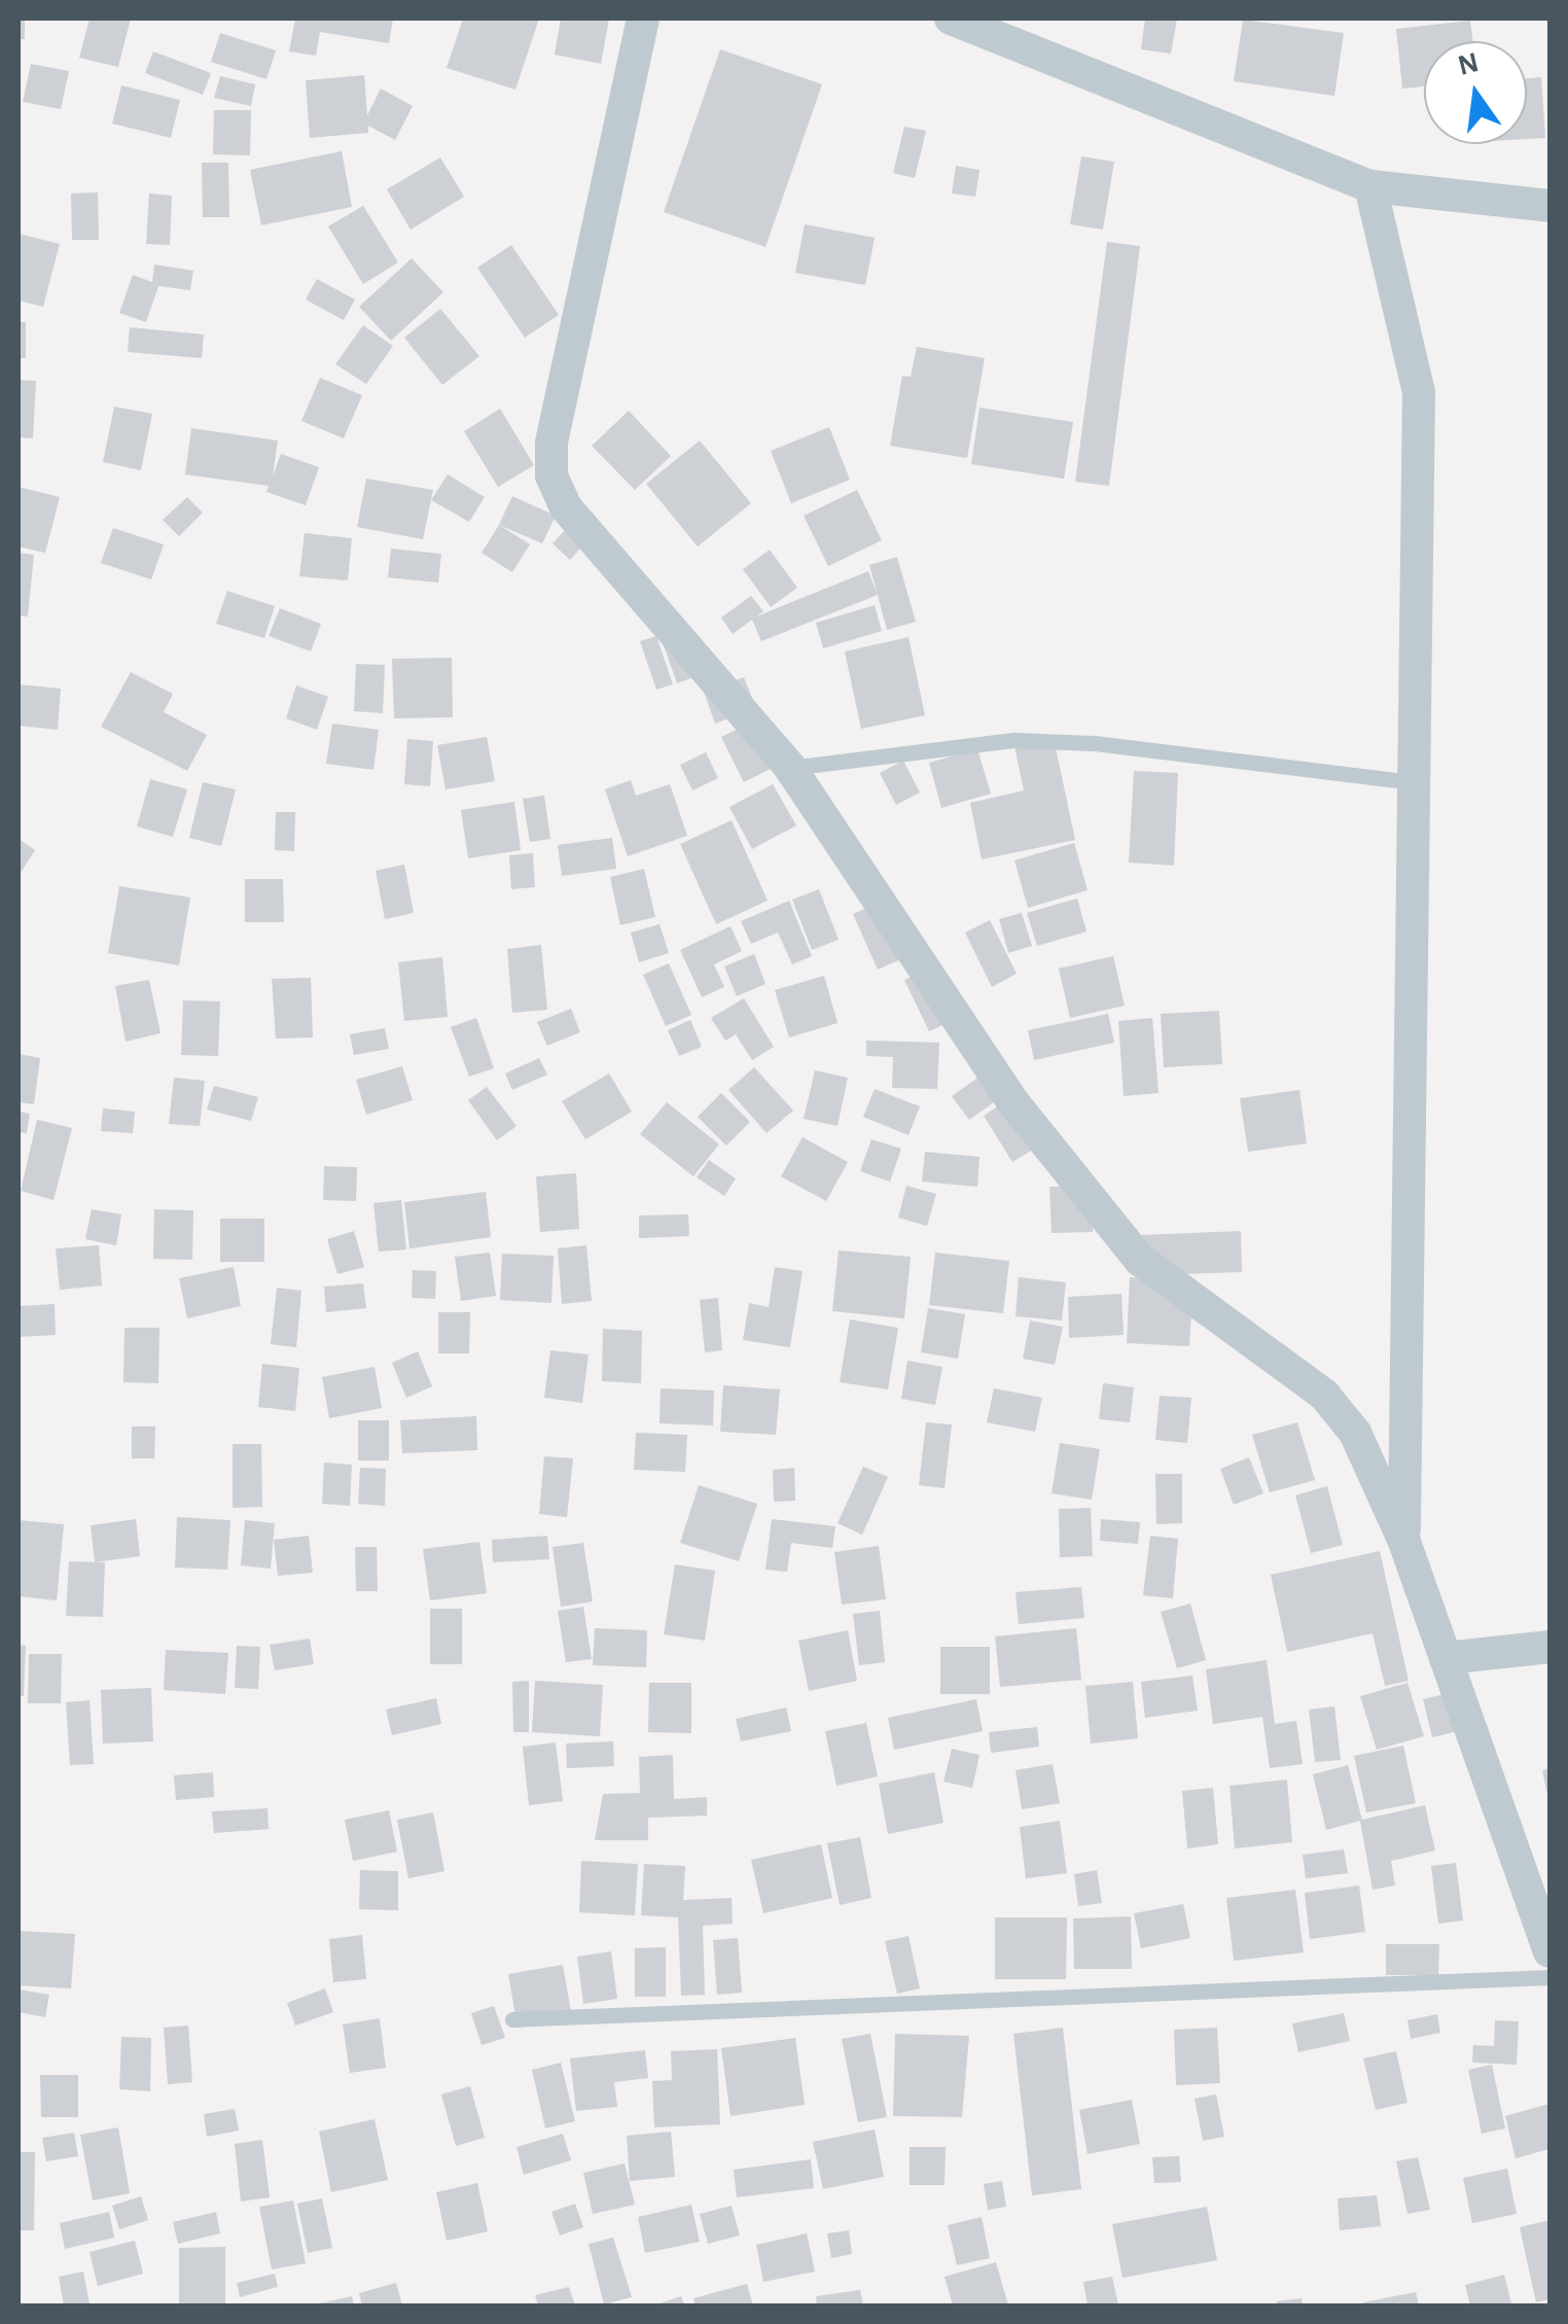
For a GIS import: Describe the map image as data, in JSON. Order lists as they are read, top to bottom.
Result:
{
  "north": "top"
}
